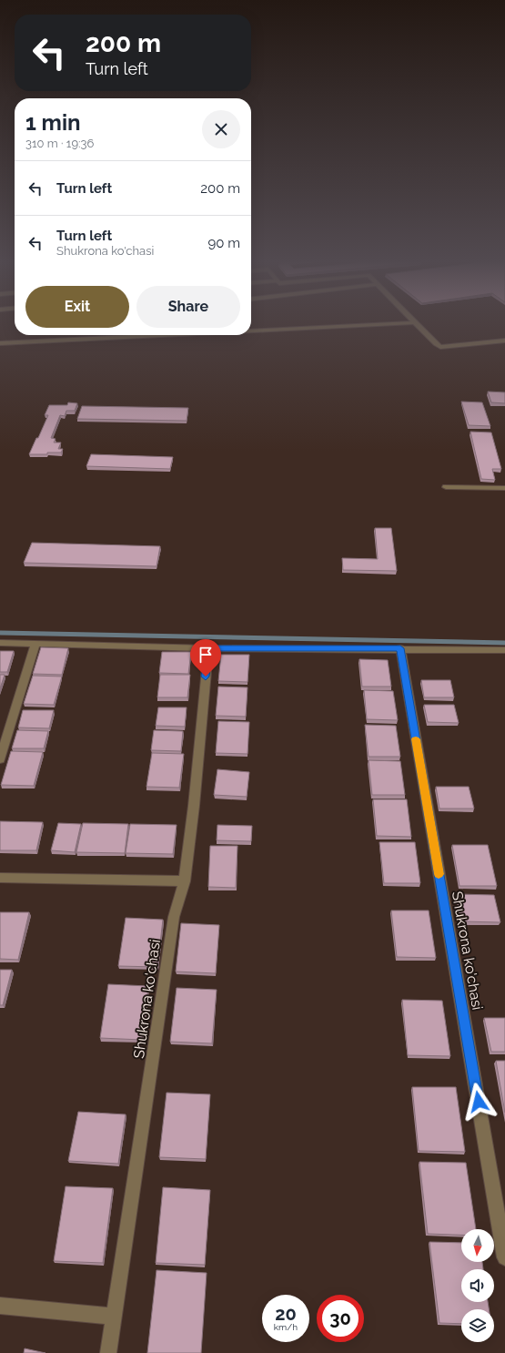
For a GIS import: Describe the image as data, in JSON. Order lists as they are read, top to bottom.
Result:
{
  "streets": {
    "street": ["Shukrona ko'chasi"]
  },
  "north": "bottom",
  "page": {
    "turn": ["200 m", "Turn left"],
    "heading": ["1 min", "310 m · 19:36"],
    "list": [
      {
        "name": "Turn left",
        "value": "200 m"
      },
      {
        "name": "Turn left",
        "note": "Shukrona ko'chasi",
        "value": "90 m"
      }
    ],
    "buttons": ["Exit", "Share"],
    "speed": "20 km/h",
    "limit": "30"
  }
}
